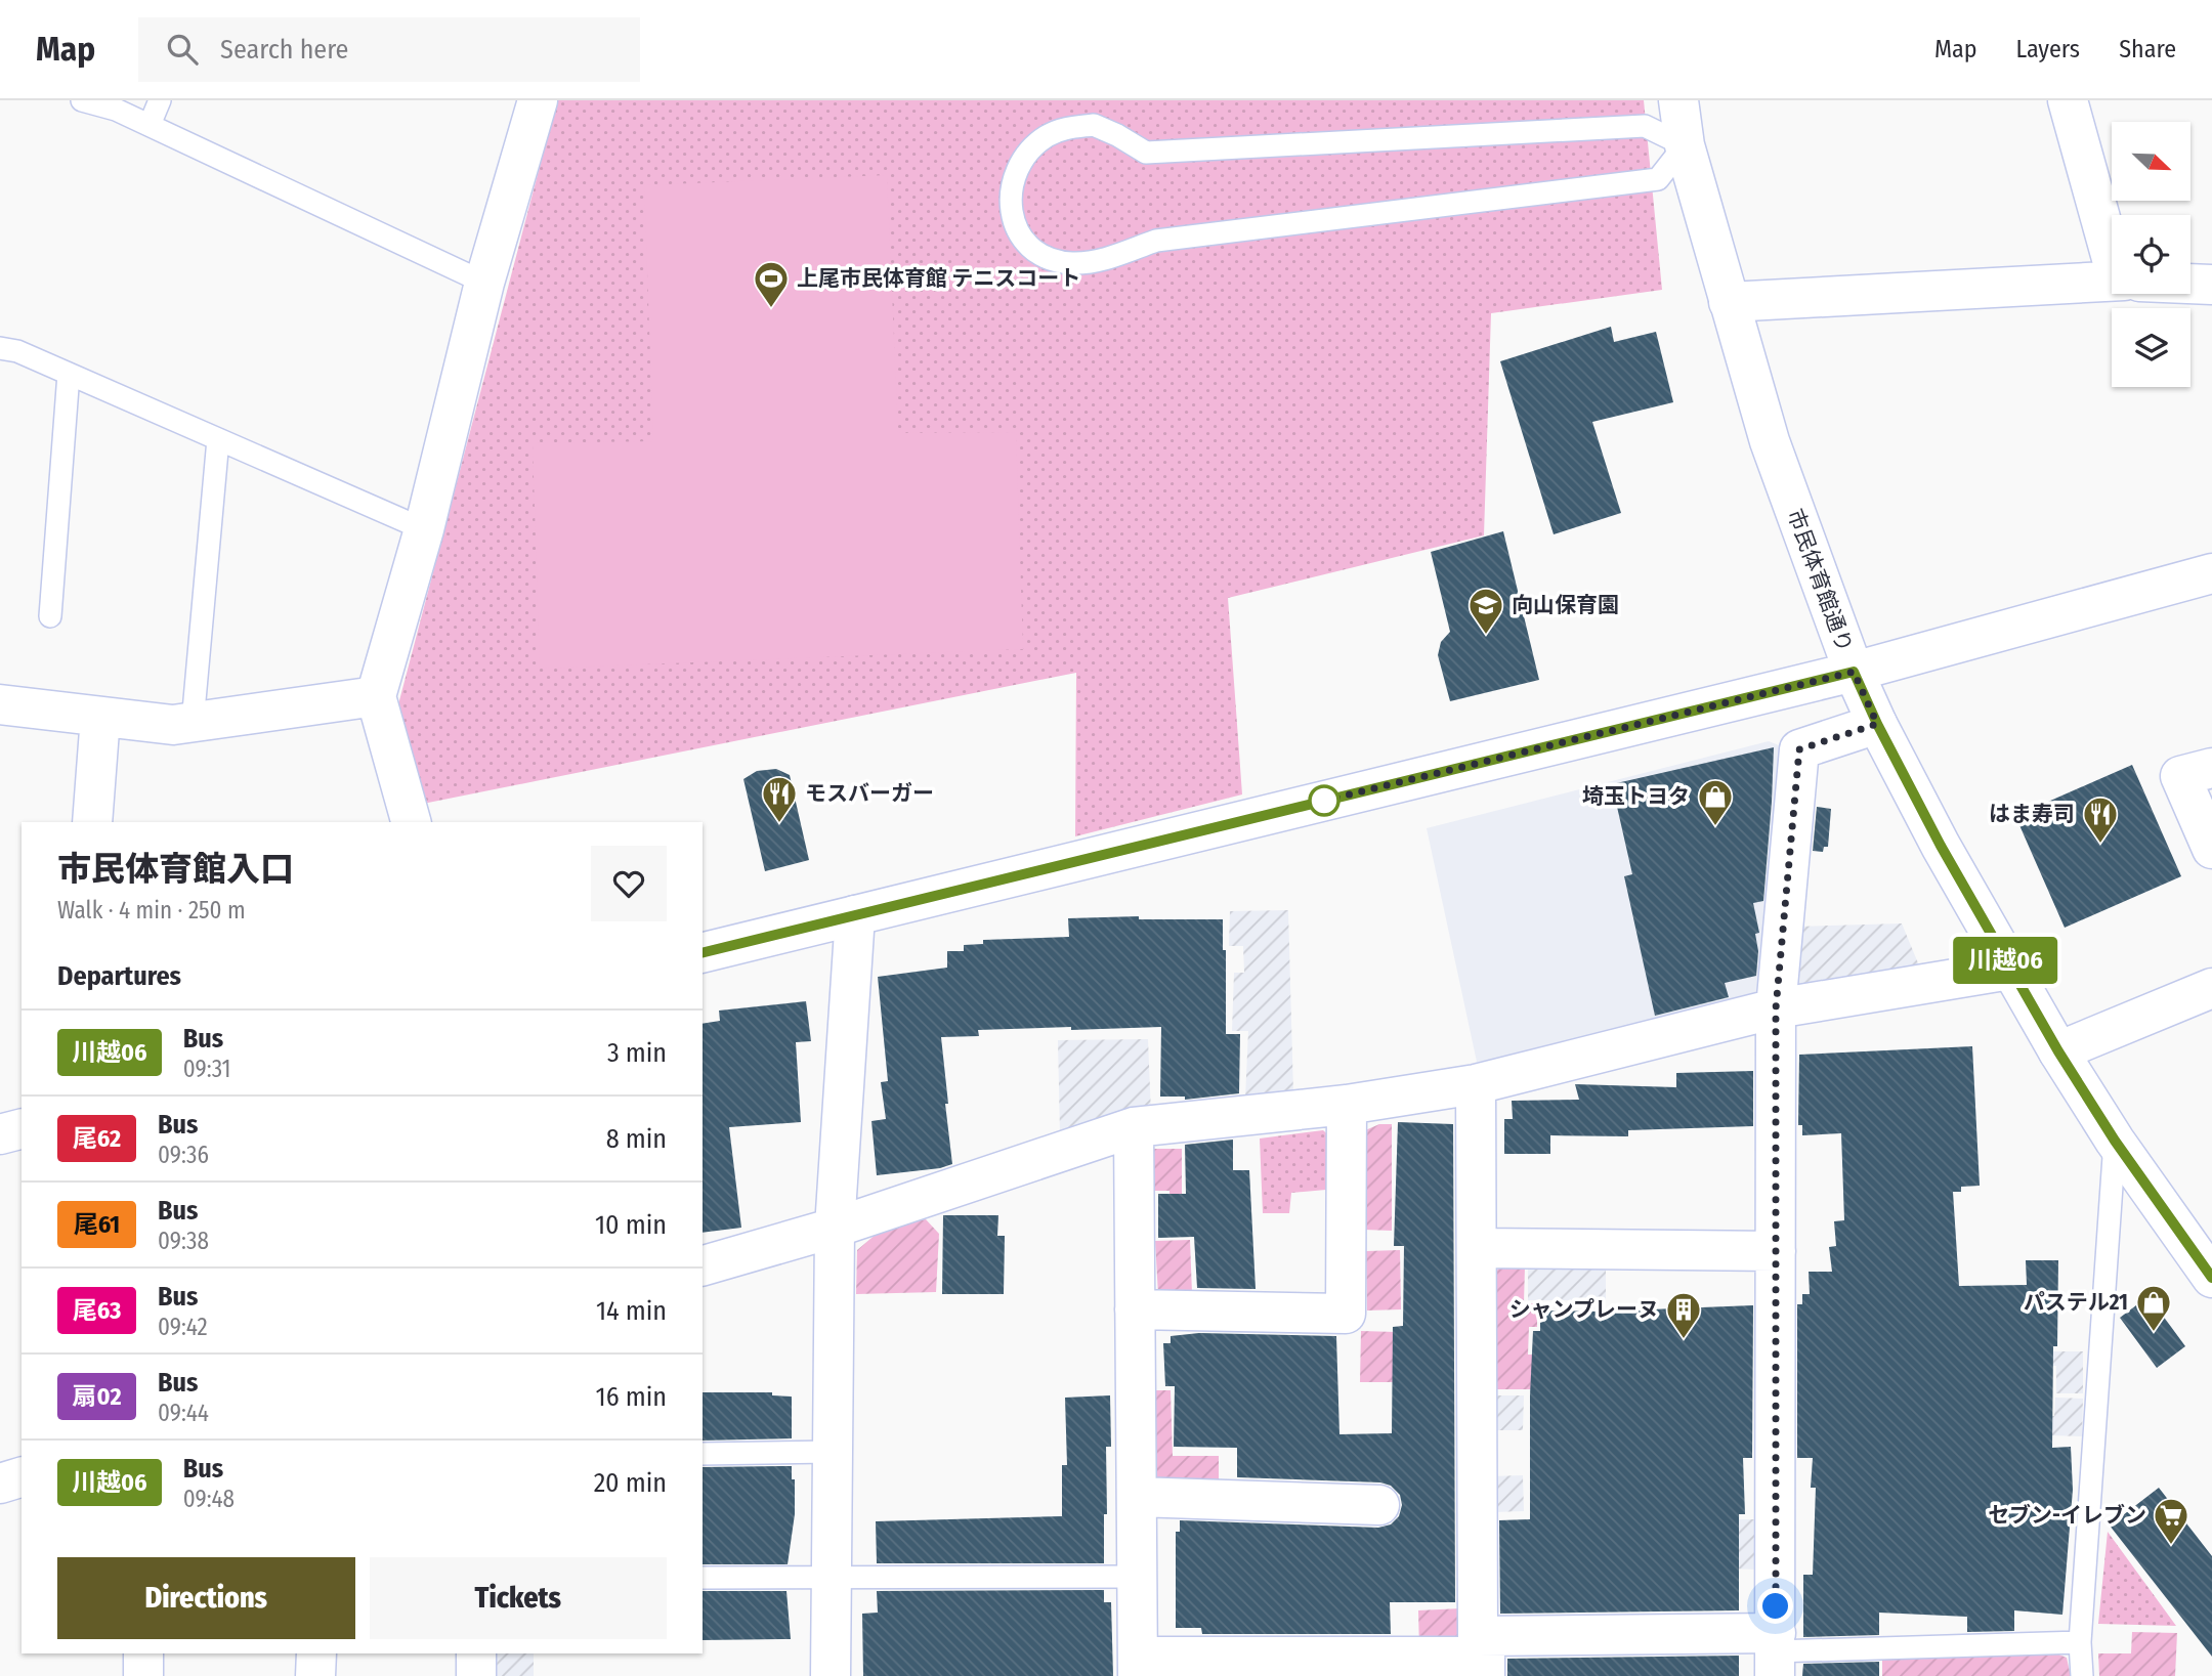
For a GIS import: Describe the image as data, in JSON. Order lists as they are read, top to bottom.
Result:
{
  "streets": {
    "street": ["市民体育館通り"]
  },
  "places": {
    "sports": ["上尾市民体育館 テニスコート"],
    "school or university": ["向山保育園"],
    "restaurant": ["モスバーガー", "はま寿司"],
    "shop": ["埼玉トヨタ", "パステル21"],
    "building": ["シャンプレーヌ"],
    "supermarket": ["セブン-イレブン"]
  },
  "lines": ["bus line 川越06"],
  "north": "bottom right",
  "page": {
    "header": "Map",
    "search": "Search here",
    "nav": ["Map", "Layers", "Share"],
    "on_map": "川越06",
    "heading": [
      ["市民体育館入口", "Walk · 4 min · 250 m"],
      "Departures"
    ],
    "list": [
      {
        "mark": "川越06",
        "name": "Bus",
        "note": "09:31",
        "value": "3 min"
      },
      {
        "mark": "尾62",
        "name": "Bus",
        "note": "09:36",
        "value": "8 min"
      },
      {
        "mark": "尾61",
        "name": "Bus",
        "note": "09:38",
        "value": "10 min"
      },
      {
        "mark": "尾63",
        "name": "Bus",
        "note": "09:42",
        "value": "14 min"
      },
      {
        "mark": "扇02",
        "name": "Bus",
        "note": "09:44",
        "value": "16 min"
      },
      {
        "mark": "川越06",
        "name": "Bus",
        "note": "09:48",
        "value": "20 min"
      }
    ],
    "buttons": ["Directions", "Tickets"]
  }
}
